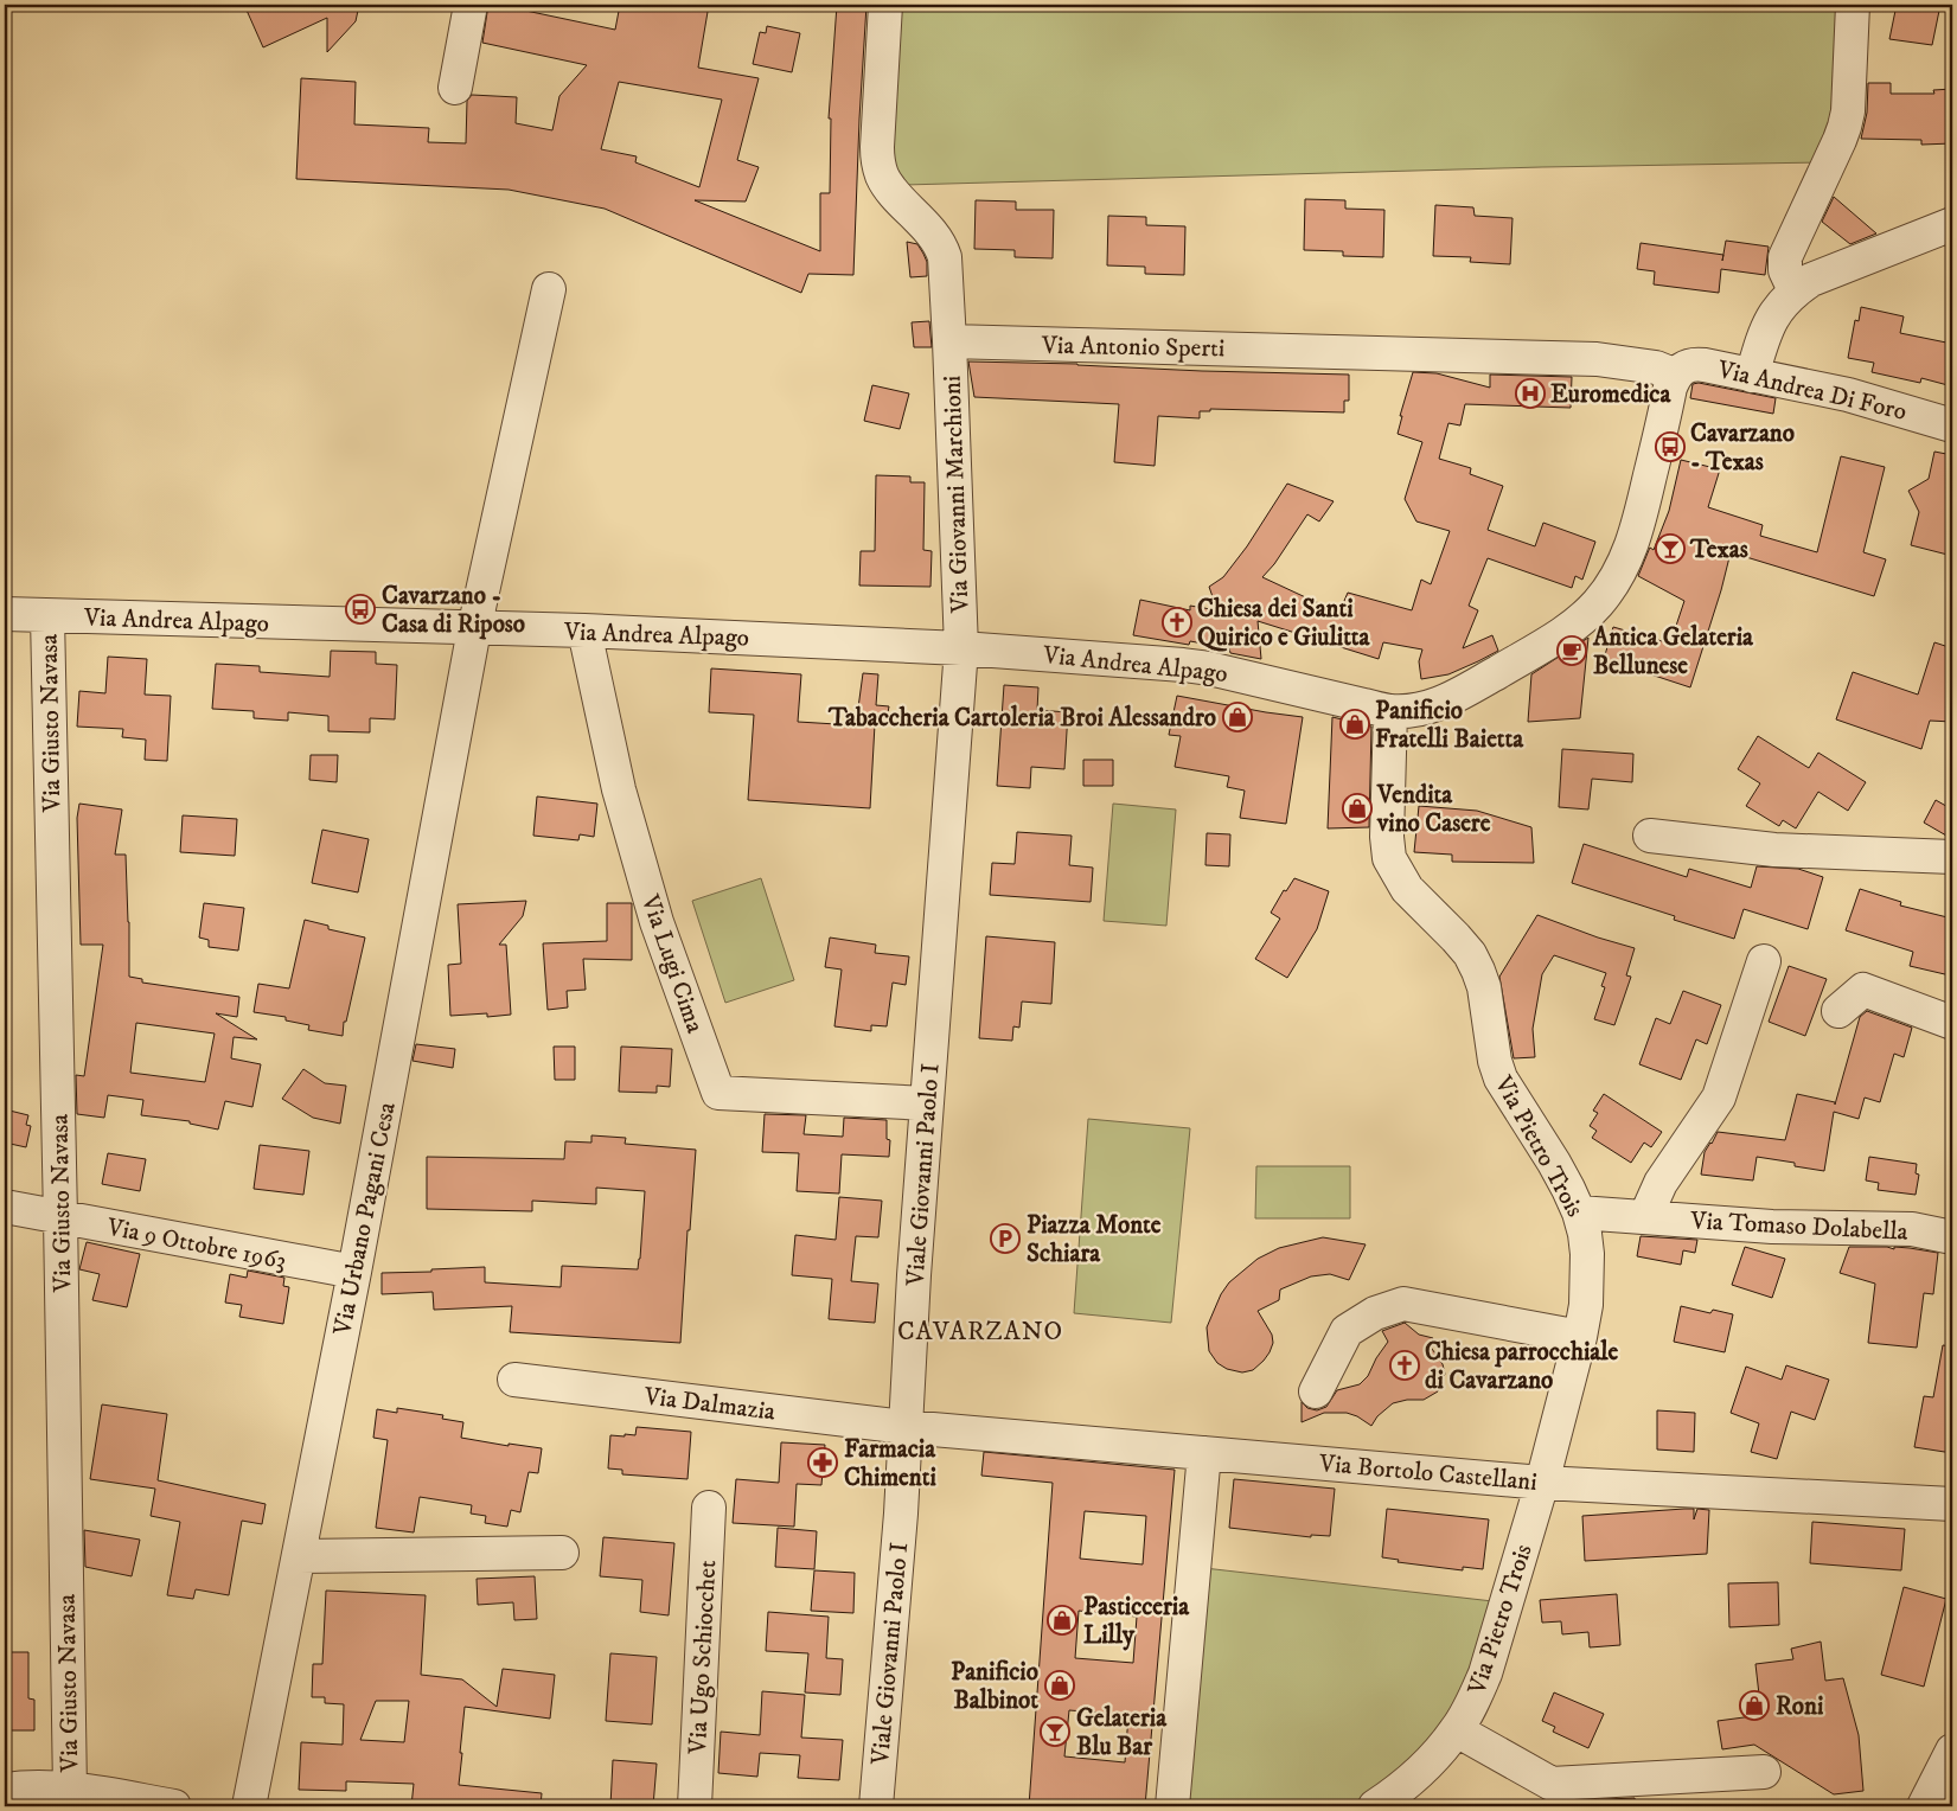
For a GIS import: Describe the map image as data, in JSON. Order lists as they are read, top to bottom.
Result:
{
  "streets": {
    "street": [
      "Via Antonio Sperti",
      "Via Andrea Di Foro",
      "Via Giovanni Marchioni",
      "Via Andrea Alpago",
      "Via Giusto Navasa",
      "Via Lugi Cima",
      "Via Pietro Trois",
      "Viale Giovanni Paolo I",
      "Via Urbano Pagani Cesa",
      "Via Tomaso Dolabella",
      "Via 9 Ottobre 1963",
      "Via Dalmazia",
      "Via Bortolo Castellani",
      "Via Ugo Schiocchet"
    ]
  },
  "crossings": [
    ["Via Antonio Sperti", "Via Andrea Di Foro"],
    ["Via Antonio Sperti", "Via Giovanni Marchioni"],
    ["Via Antonio Sperti", "Via Andrea Alpago"],
    ["Via Andrea Di Foro", "Via Andrea Alpago"],
    ["Via Giovanni Marchioni", "Via Andrea Alpago"],
    ["Via Giovanni Marchioni", "Viale Giovanni Paolo I"],
    ["Via Andrea Alpago", "Via Giusto Navasa"],
    ["Via Andrea Alpago", "Via Lugi Cima"],
    ["Via Andrea Alpago", "Via Pietro Trois"],
    ["Via Andrea Alpago", "Viale Giovanni Paolo I"],
    ["Via Andrea Alpago", "Via Urbano Pagani Cesa"],
    ["Via Giusto Navasa", "Via 9 Ottobre 1963"],
    ["Via Lugi Cima", "Viale Giovanni Paolo I"],
    ["Via Pietro Trois", "Via Tomaso Dolabella"],
    ["Via Pietro Trois", "Via Bortolo Castellani"],
    ["Viale Giovanni Paolo I", "Via Dalmazia"],
    ["Viale Giovanni Paolo I", "Via Bortolo Castellani"],
    ["Via Urbano Pagani Cesa", "Via 9 Ottobre 1963"],
    ["Via Dalmazia", "Via Bortolo Castellani"]
  ],
  "districts": ["CAVARZANO"],
  "places": {
    "hospital": ["Euromedica"],
    "bus stop": ["Cavarzano - Texas", "Cavarzano - Casa di Riposo"],
    "bar": ["Texas", "Gelateria Blu Bar"],
    "church": ["Chiesa dei Santi Quirico e Giulitta", "Chiesa parrocchiale di Cavarzano"],
    "cafe": ["Antica Gelateria Bellunese"],
    "shop": [
      "Tabaccheria Cartoleria Broi Alessandro",
      "Panificio Fratelli Baietta",
      "Vendita vino Casere",
      "Pasticceria Lilly",
      "Panificio Balbinot",
      "Roni"
    ],
    "parking": ["Piazza Monte Schiara"],
    "pharmacy": ["Farmacia Chimenti"]
  }
}
